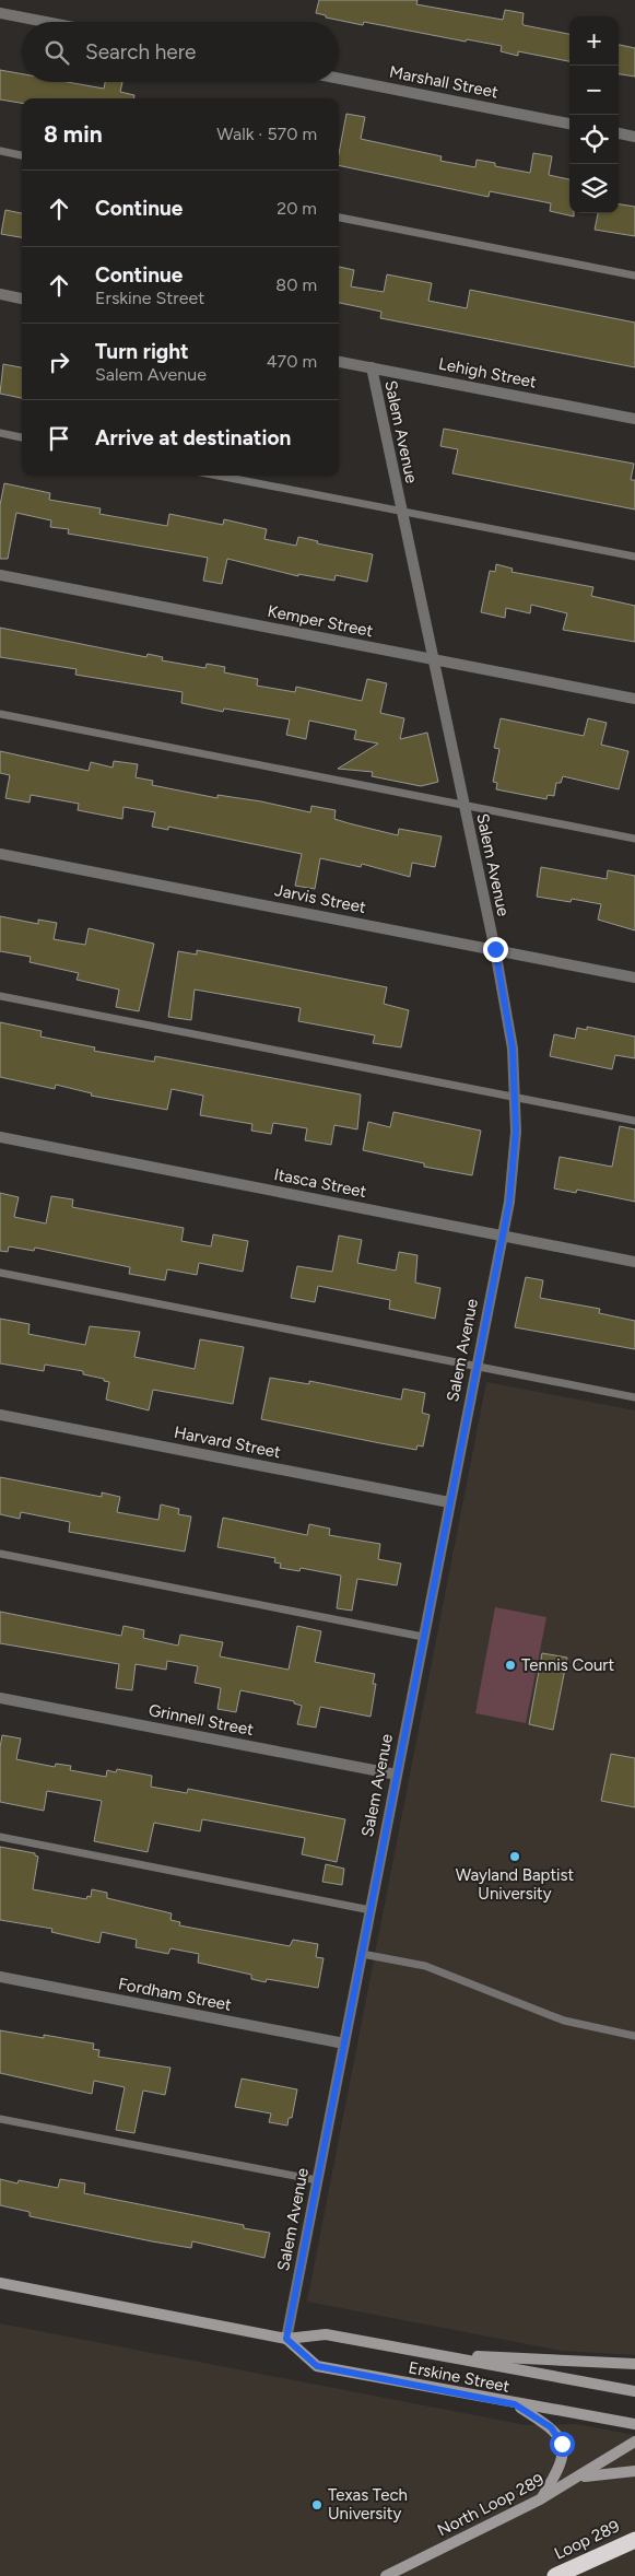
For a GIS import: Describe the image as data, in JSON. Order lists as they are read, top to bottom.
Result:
{
  "streets": {
    "highway": ["Loop 289"],
    "main road": ["Erskine Street", "North Loop 289"],
    "street": [
      "Marshall Street",
      "Lehigh Street",
      "Salem Avenue",
      "Kemper Street",
      "Jarvis Street",
      "Itasca Street",
      "Harvard Street",
      "Grinnell Street",
      "Fordham Street"
    ]
  },
  "crossings": [
    ["Lehigh Street", "Salem Avenue"],
    ["Salem Avenue", "Kemper Street"],
    ["Salem Avenue", "Jarvis Street"],
    ["Salem Avenue", "Itasca Street"],
    ["Salem Avenue", "Harvard Street"],
    ["Salem Avenue", "Grinnell Street"],
    ["Salem Avenue", "Fordham Street"],
    ["Salem Avenue", "Erskine Street"]
  ],
  "places": ["Tennis Court", "Wayland Baptist University", "Texas Tech University"],
  "page": {
    "map_buttons": ["+", "−"],
    "search": "Search here",
    "heading": ["8 min", "Walk · 570 m"],
    "list": [
      ["Continue", "20 m"],
      ["Continue", "Erskine Street", "80 m"],
      ["Turn right", "Salem Avenue", "470 m"],
      "Arrive at destination"
    ]
  }
}
